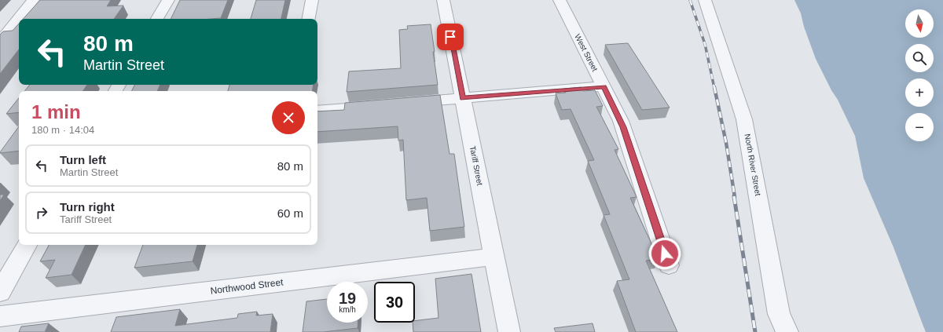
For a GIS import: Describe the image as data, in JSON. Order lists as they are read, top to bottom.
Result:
{
  "streets": {
    "street": [
      "West Street",
      "North River Street",
      "Tariff Street",
      "Northwood Street"
    ]
  },
  "crossings": [
    ["Tariff Street", "Northwood Street"]
  ],
  "north": "bottom",
  "page": {
    "map_buttons": ["+", "−"],
    "turn": ["80 m", "Martin Street"],
    "heading": ["1 min", "180 m · 14:04"],
    "list": [
      {
        "name": "Turn left",
        "note": "Martin Street",
        "value": "80 m"
      },
      {
        "name": "Turn right",
        "note": "Tariff Street",
        "value": "60 m"
      }
    ],
    "speed": "19 km/h",
    "limit": "30"
  }
}
